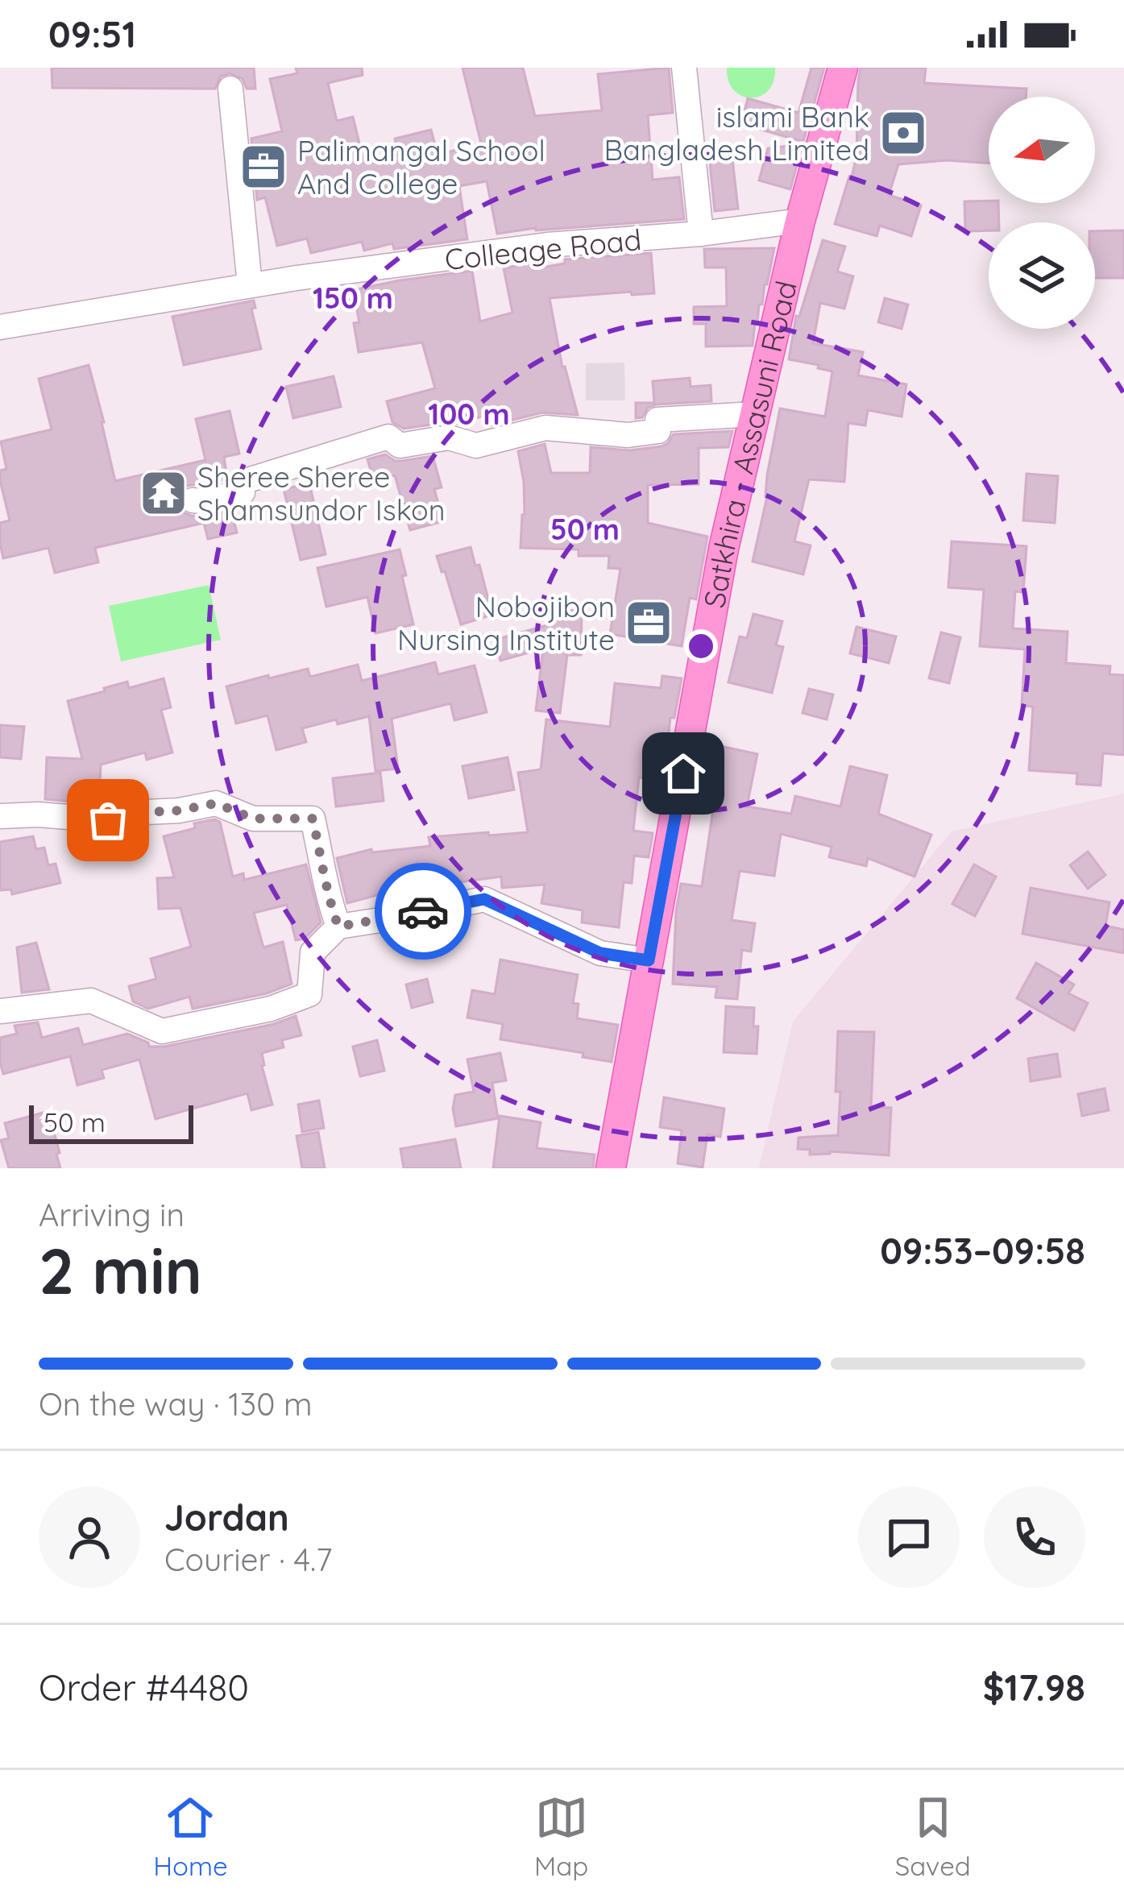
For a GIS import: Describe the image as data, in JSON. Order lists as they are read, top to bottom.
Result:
{
  "streets": {
    "main road": ["Satkhira - Assasuni Road"],
    "street": ["Colleage Road"]
  },
  "crossings": [
    ["Colleage Road", "Satkhira - Assasuni Road"]
  ],
  "places": {
    "bank": ["islami Bank Bangladesh Limited"],
    "office": ["Palimangal School And College", "Nobojibon Nursing Institute"],
    "temple": ["Sheree Sheree Shamsundor Iskon"]
  },
  "scale_bar": "50 m",
  "north": "left",
  "page": {
    "status": "09:51",
    "scale": "50 m",
    "heading": ["2 min", "Arriving in", "09:53–09:58"],
    "panel": [
      "Jordan",
      "Courier · 4.7",
      "Order #4480",
      "$17.98"
    ],
    "bar": "On the way · 130 m",
    "tabs": ["Home", "Map", "Saved"]
  },
  "rings": ["150 m", "100 m", "50 m"]
}
